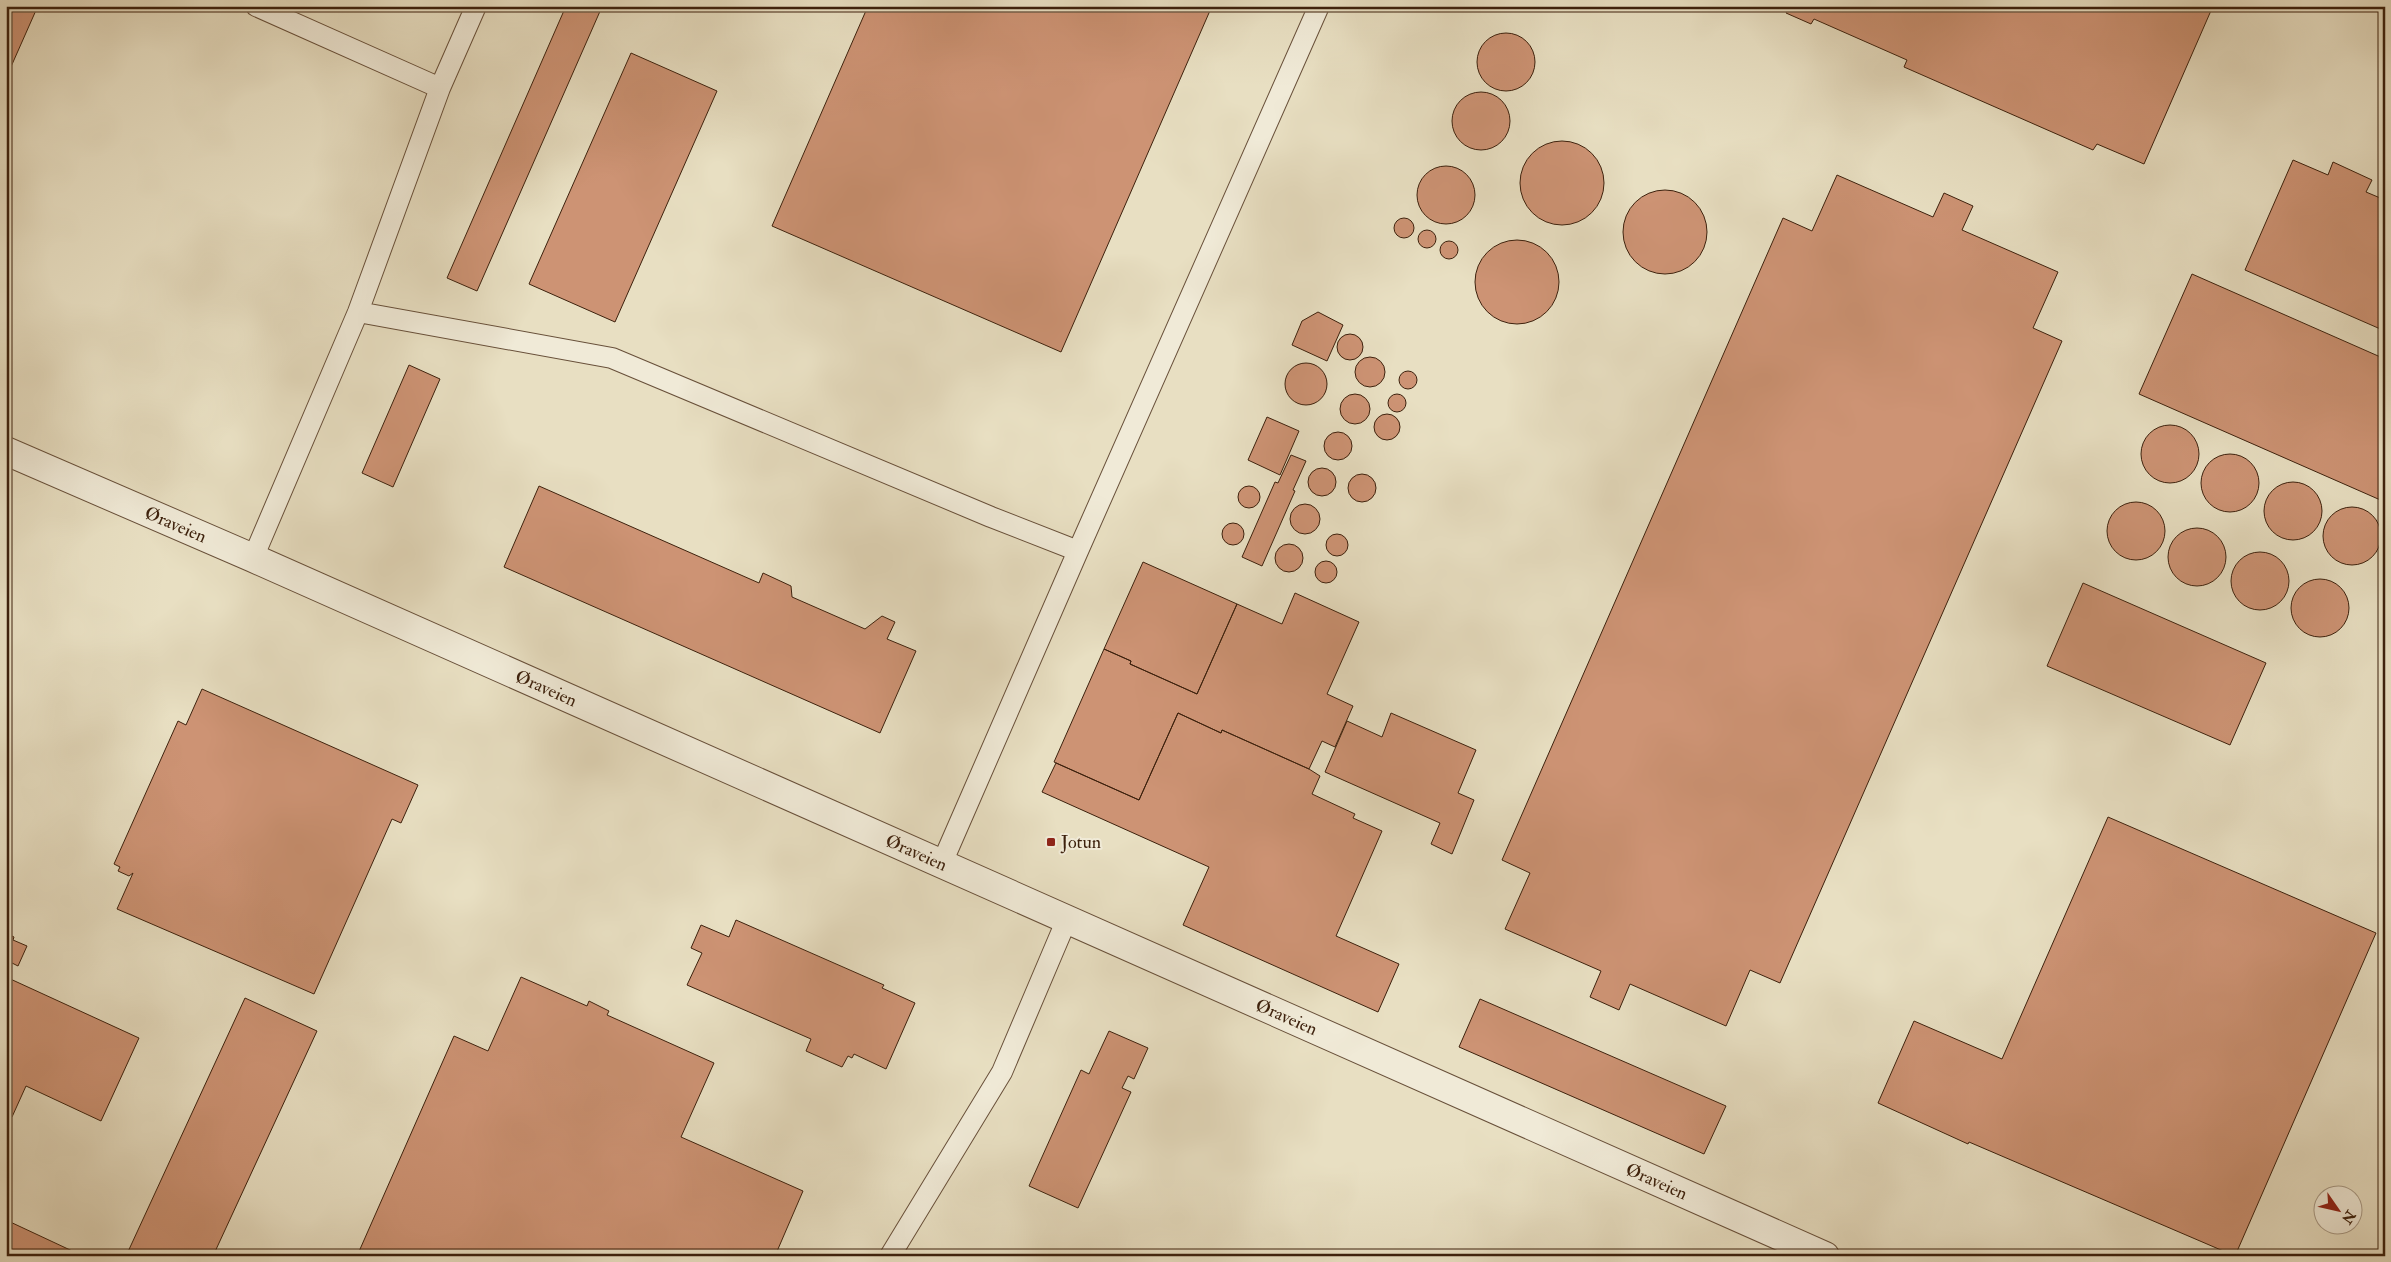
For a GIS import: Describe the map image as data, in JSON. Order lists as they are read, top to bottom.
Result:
{
  "streets": {
    "street": ["Øraveien"]
  },
  "places": {
    "transit": ["Jotun"]
  },
  "north": "bottom right"
}
